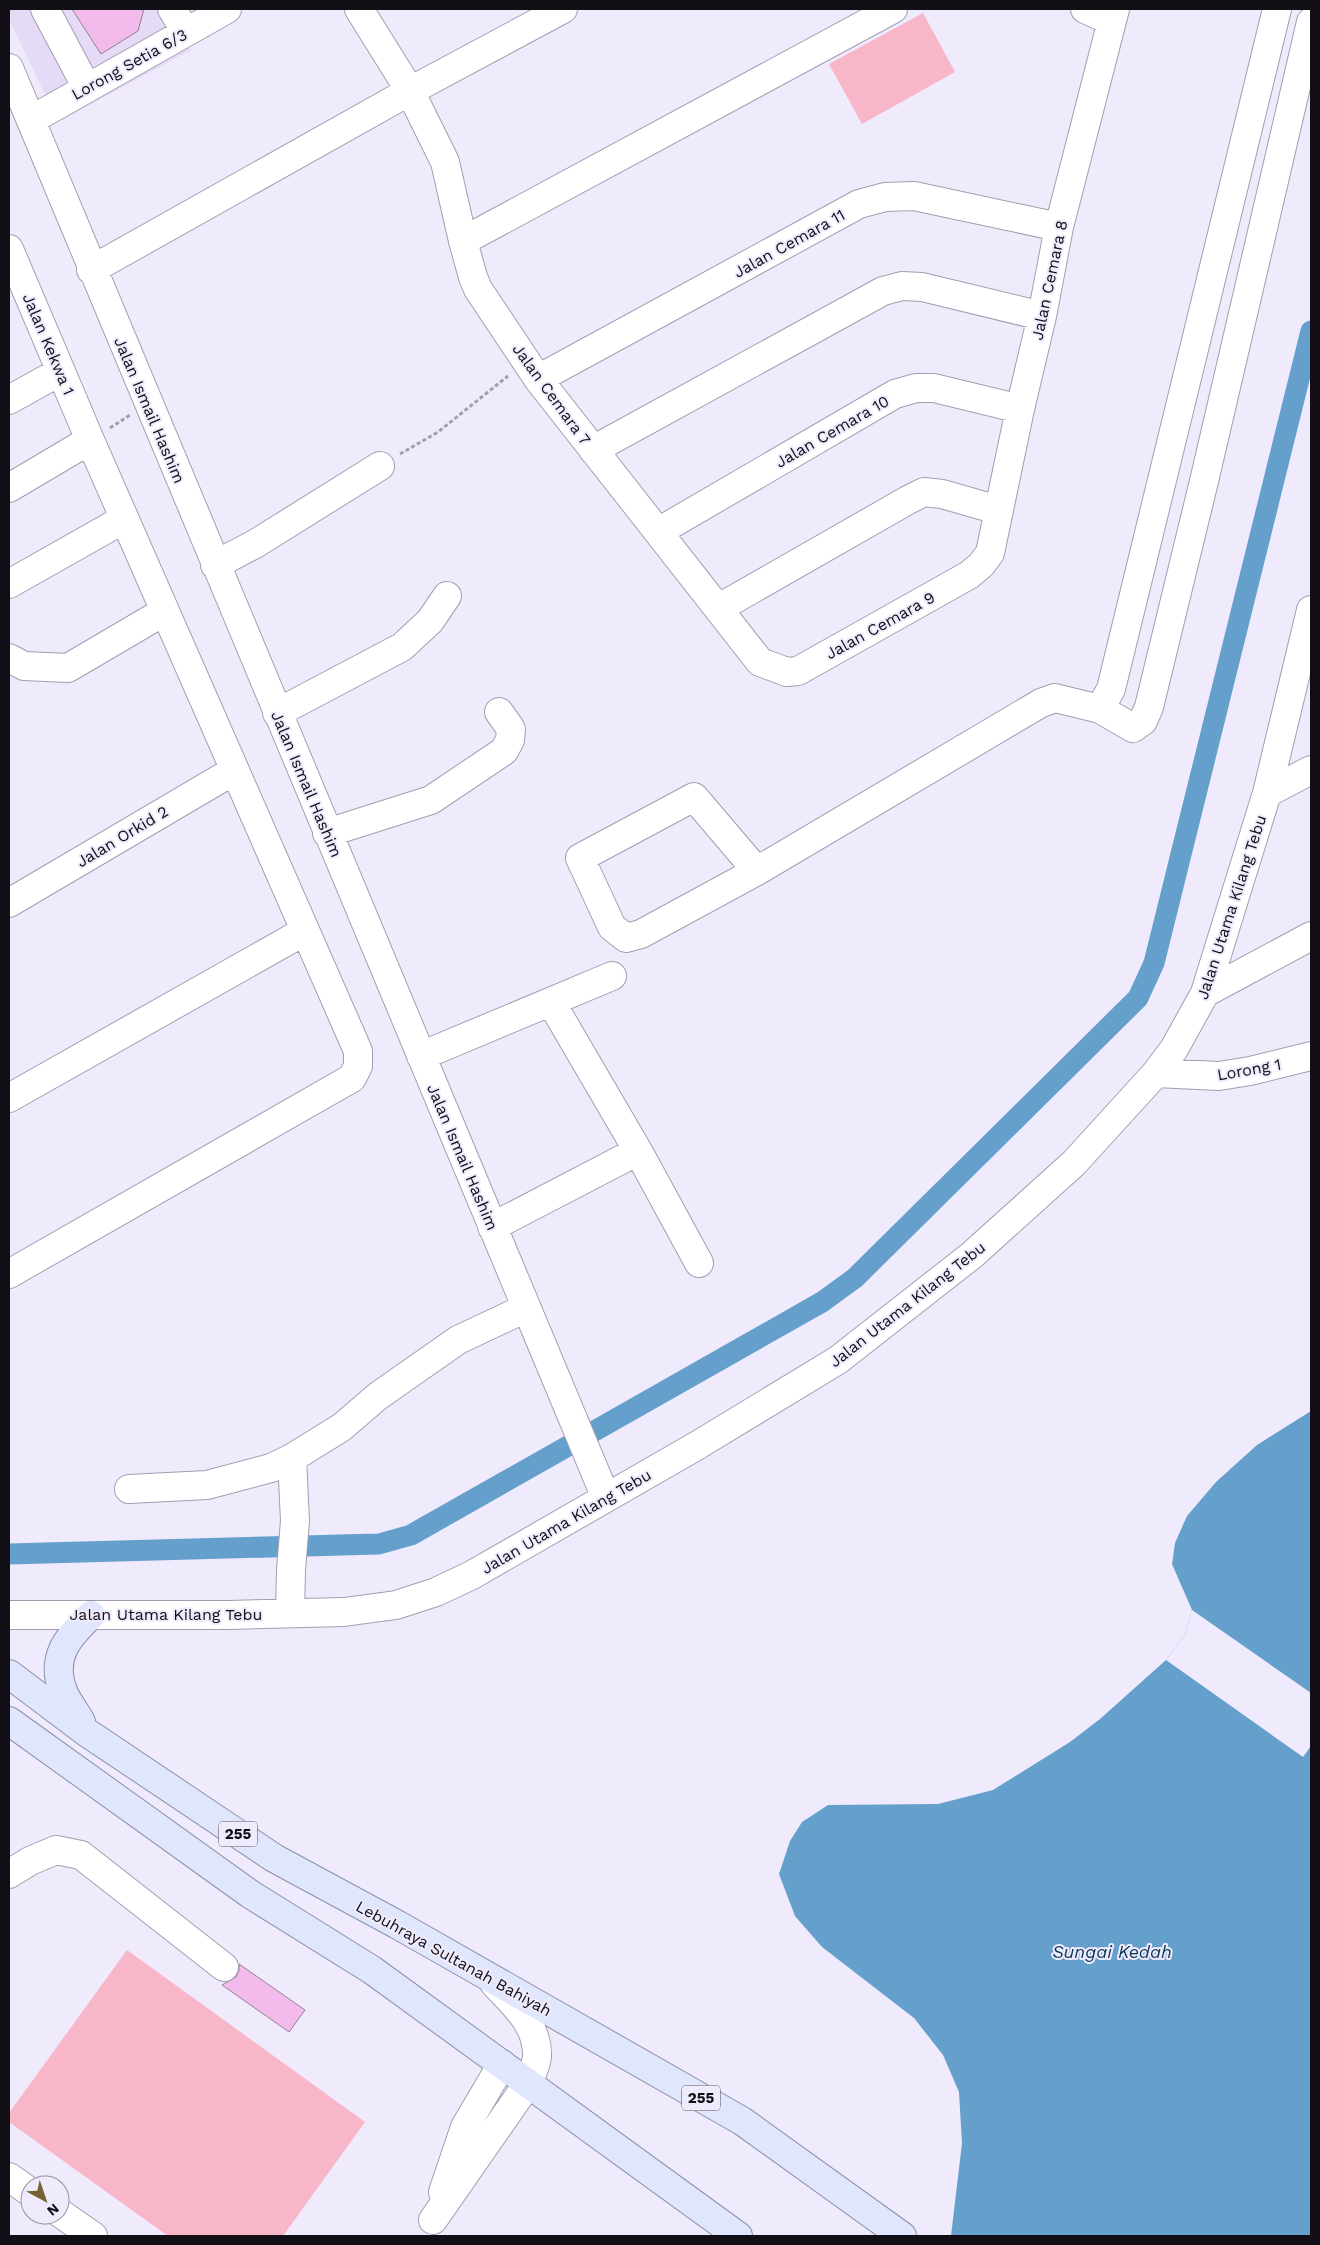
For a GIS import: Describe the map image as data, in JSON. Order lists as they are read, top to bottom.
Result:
{
  "streets": {
    "main road": ["255", "Lebuhraya Sultanah Bahiyah"],
    "street": [
      "Lorong Setia 6/3",
      "Jalan Cemara 11",
      "Jalan Cemara 8",
      "Jalan Kekwa 1",
      "Jalan Cemara 7",
      "Jalan Ismail Hashim",
      "Jalan Cemara 10",
      "Jalan Cemara 9",
      "Jalan Orkid 2",
      "Jalan Utama Kilang Tebu",
      "Lorong 1"
    ]
  },
  "crossings": [
    ["Lorong Setia 6/3", "Jalan Ismail Hashim"],
    ["Jalan Cemara 11", "Jalan Cemara 8"],
    ["Jalan Cemara 11", "Jalan Cemara 7"],
    ["Jalan Cemara 8", "Jalan Cemara 10"],
    ["Jalan Cemara 8", "Jalan Cemara 9"],
    ["Jalan Kekwa 1", "Jalan Orkid 2"],
    ["Jalan Cemara 7", "Jalan Cemara 10"],
    ["Jalan Cemara 7", "Jalan Cemara 9"],
    ["Jalan Ismail Hashim", "Jalan Utama Kilang Tebu"],
    ["Jalan Utama Kilang Tebu", "Lorong 1"]
  ],
  "water": ["Sungai Kedah"],
  "north": "bottom right"
}
